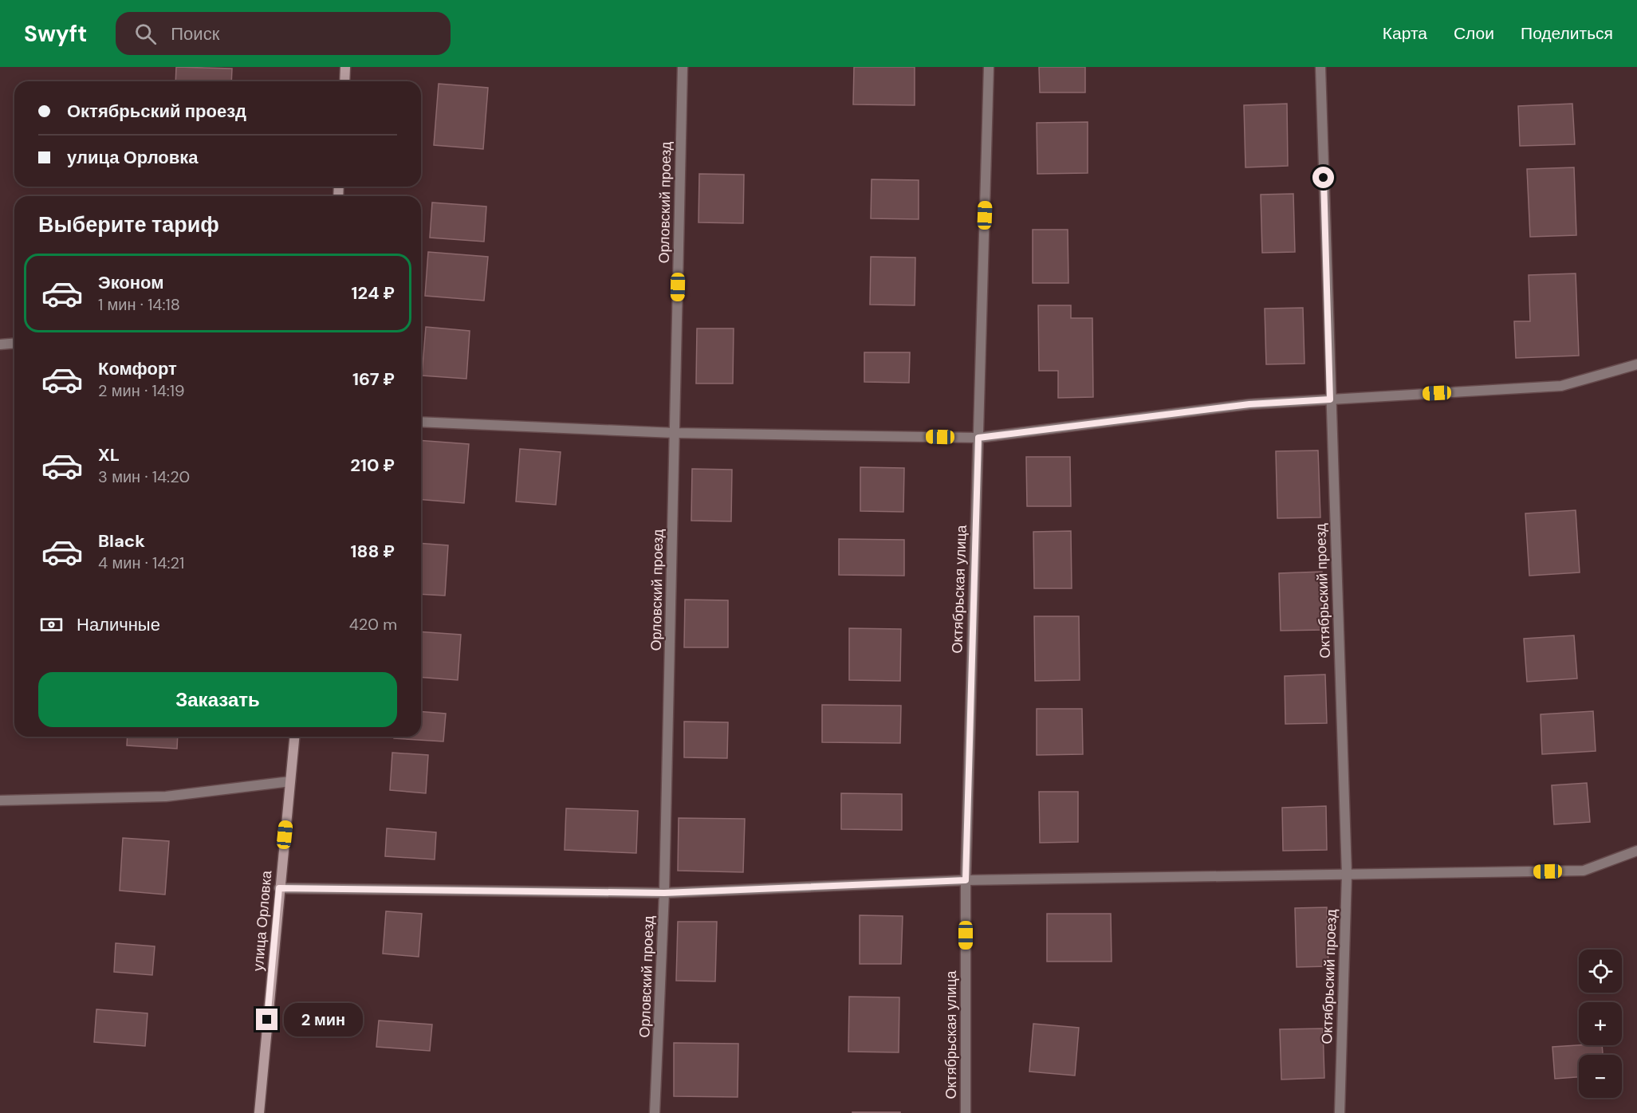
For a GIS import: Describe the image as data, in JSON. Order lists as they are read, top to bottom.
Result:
{
  "streets": {
    "street": [
      "Орловский проезд",
      "Октябрьская улица",
      "Октябрьский проезд",
      "улица Орловка"
    ]
  },
  "page": {
    "header": "Swyft",
    "search": "Поиск",
    "nav": ["Карта", "Слои", "Поделиться"],
    "banner": ["Октябрьский проезд", "улица Орловка"],
    "heading": "Выберите тариф",
    "list": [
      {
        "name": "Эконом",
        "note": "1 мин · 14:18",
        "value": "124 ₽"
      },
      {
        "name": "Комфорт",
        "note": "2 мин · 14:19",
        "value": "167 ₽"
      },
      {
        "name": "XL",
        "note": "3 мин · 14:20",
        "value": "210 ₽"
      },
      {
        "name": "Black",
        "note": "4 мин · 14:21",
        "value": "188 ₽"
      }
    ],
    "pay": ["Наличные", "420 m"],
    "buttons": "Заказать",
    "map_buttons": ["+", "−"],
    "bubble": "2 мин"
  }
}
